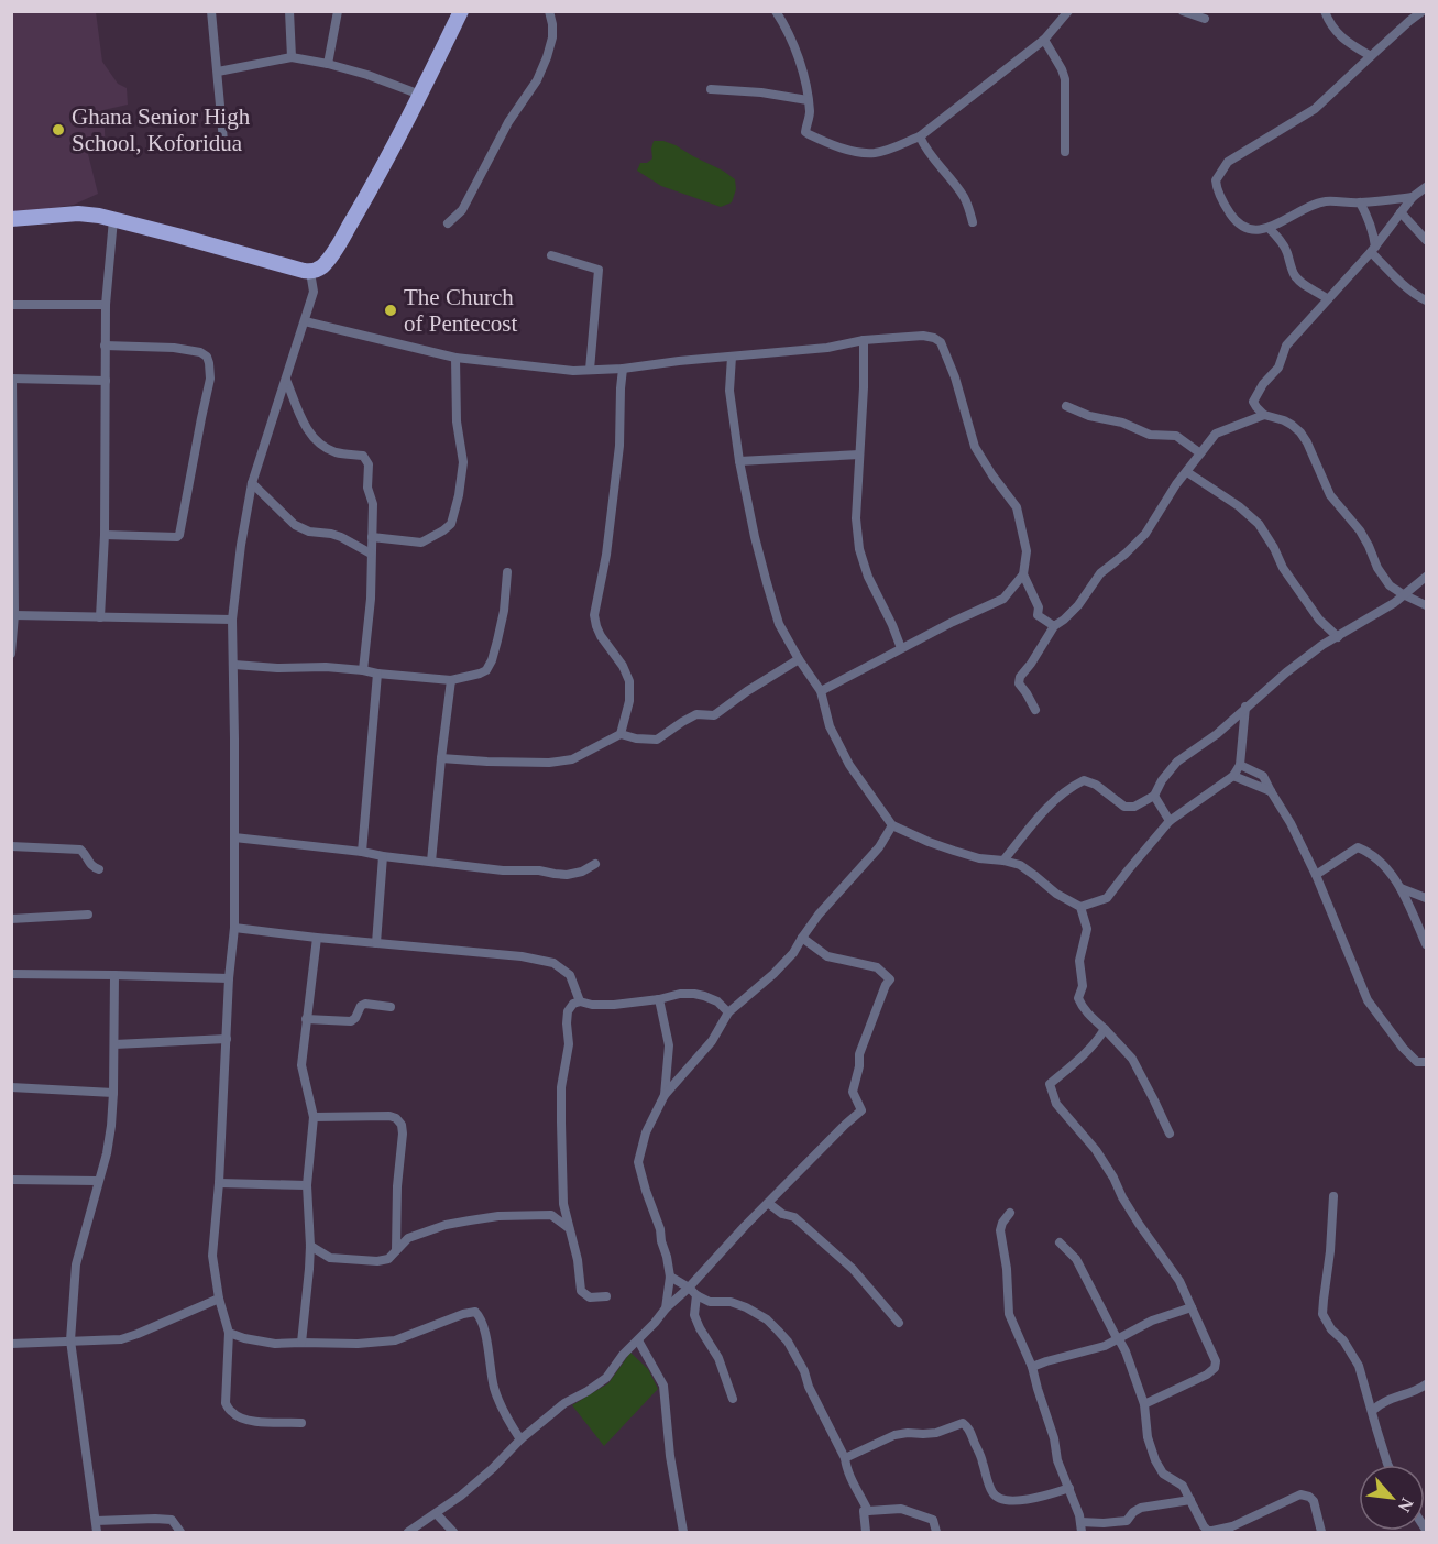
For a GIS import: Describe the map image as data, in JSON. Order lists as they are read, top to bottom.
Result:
{
  "places": ["Ghana Senior High School, Koforidua", "The Church of Pentecost"],
  "north": "bottom right"
}
